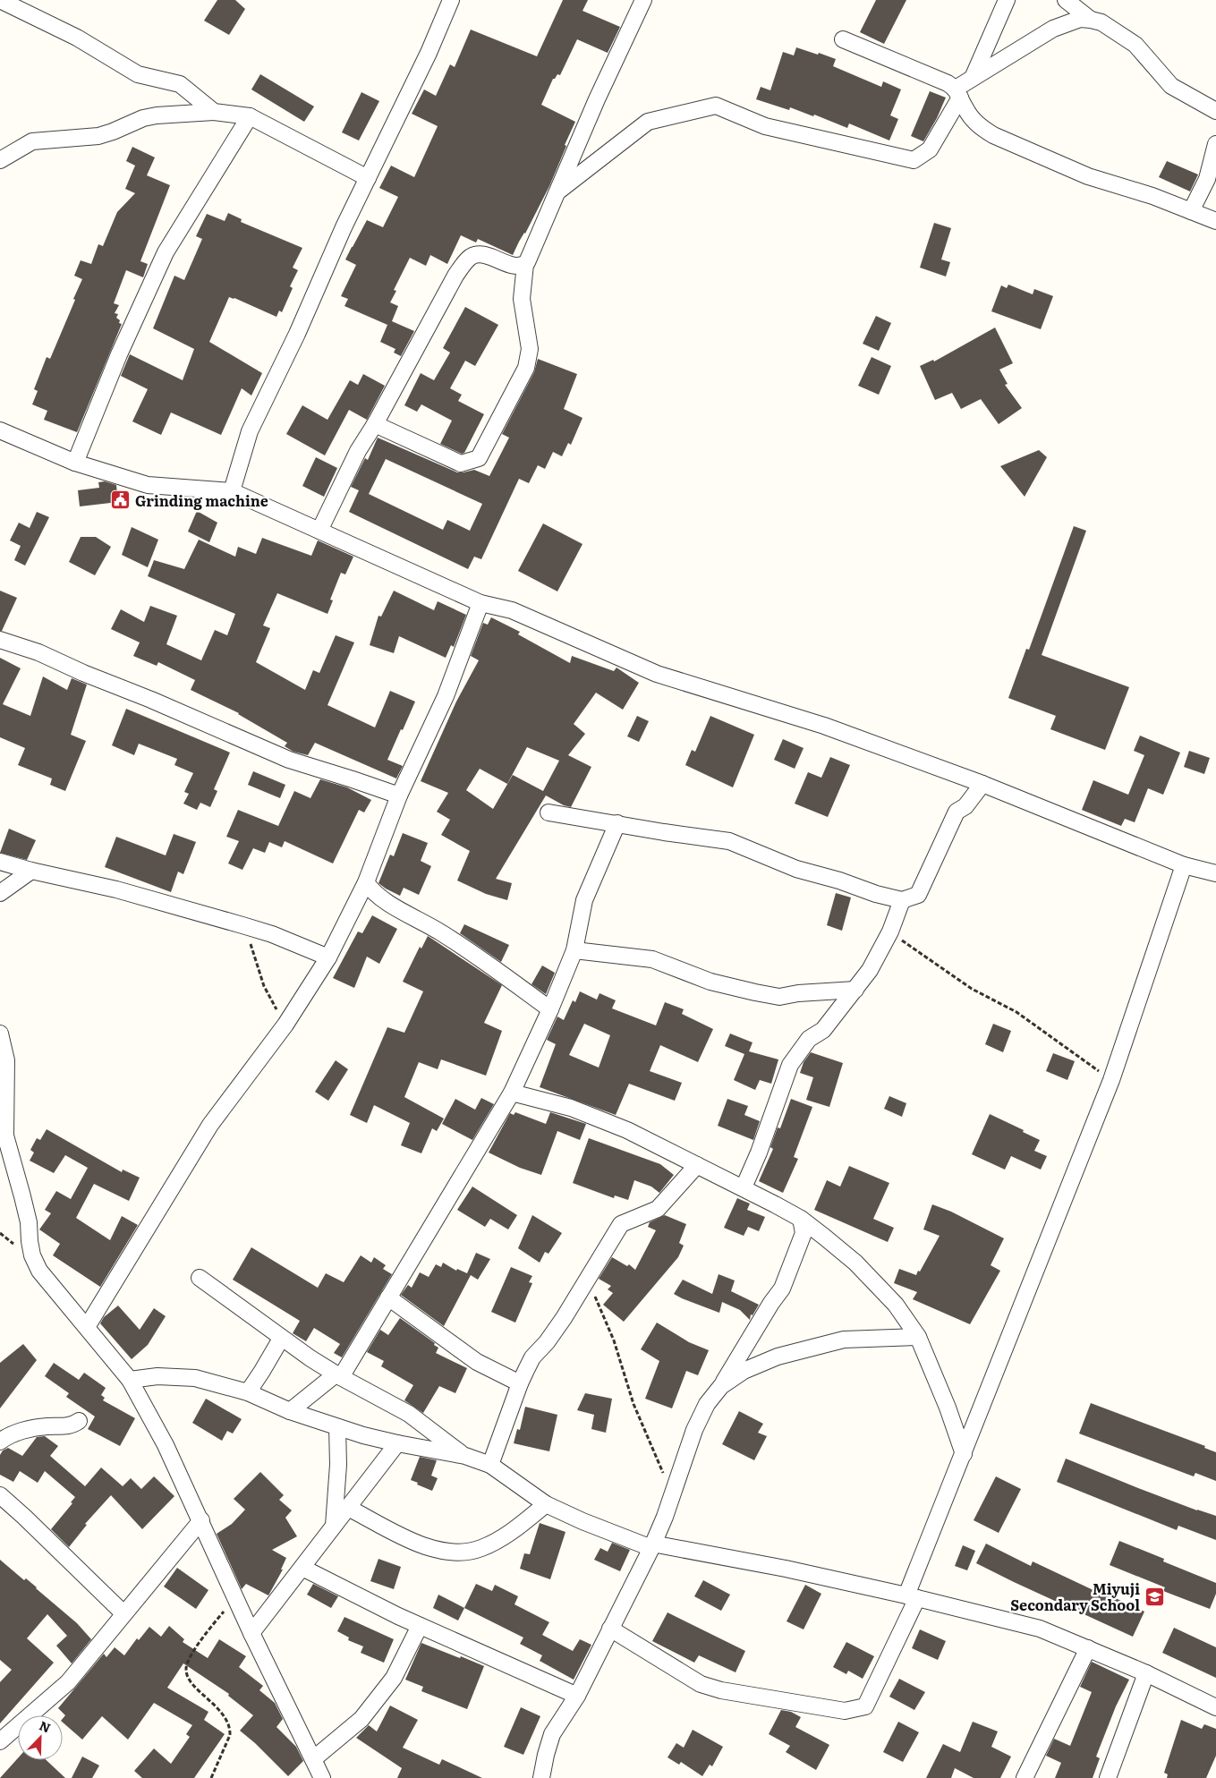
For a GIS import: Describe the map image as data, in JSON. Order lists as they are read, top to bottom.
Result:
{
  "places": {
    "public building": ["Grinding machine"],
    "school or university": ["Miyuji Secondary School"]
  },
  "north": "top right"
}
